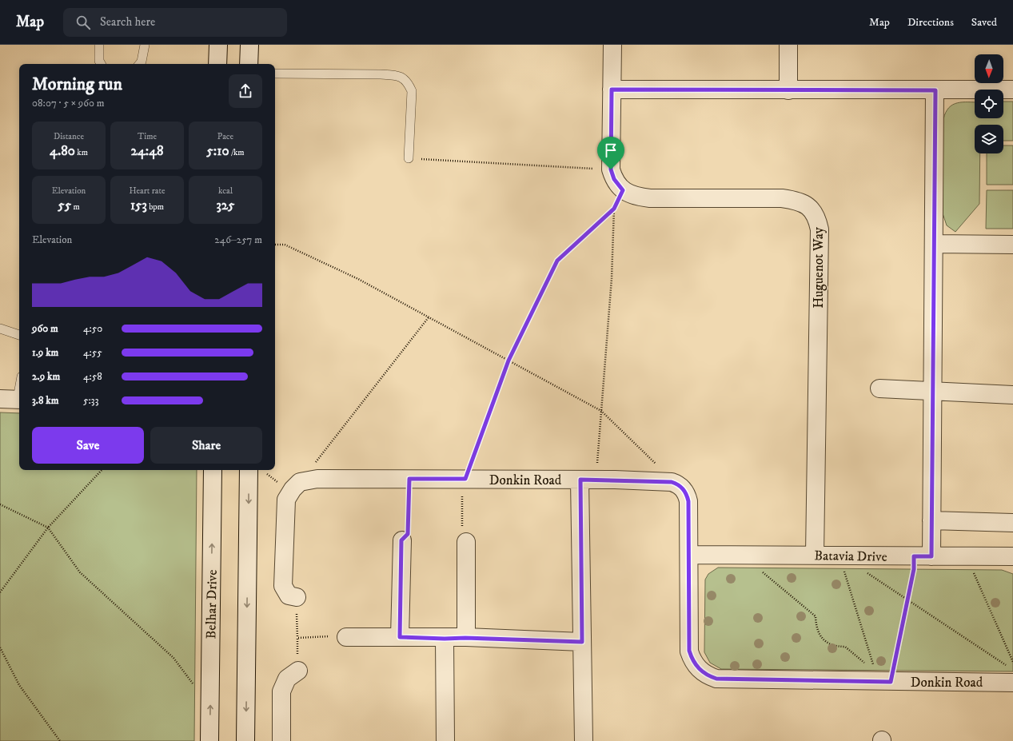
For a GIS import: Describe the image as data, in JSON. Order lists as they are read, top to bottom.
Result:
{
  "streets": {
    "street": [
      "Huguenot Way",
      "Donkin Road",
      "Batavia Drive",
      "Belhar Drive"
    ]
  },
  "crossings": [
    ["Huguenot Way", "Batavia Drive"],
    ["Donkin Road", "Batavia Drive"]
  ],
  "north": "bottom",
  "page": {
    "header": "Map",
    "search": "Search here",
    "nav": ["Map", "Directions", "Saved"],
    "heading": ["Morning run", "08:07 · 5 × 960 m"],
    "stats": [
      ["Distance", "4.80 km"],
      ["Time", "24:48"],
      ["Pace", "5:10 /km"],
      ["Elevation", "55 m"],
      ["Heart rate", "153 bpm"],
      ["kcal", "325"]
    ],
    "chart": ["Elevation", "246–257 m"],
    "list": [
      {
        "name": "960 m",
        "note": "4:50"
      },
      {
        "name": "1.9 km",
        "note": "4:55"
      },
      {
        "name": "2.9 km",
        "note": "4:58"
      },
      {
        "name": "3.8 km",
        "note": "5:33"
      }
    ],
    "buttons": ["Save", "Share"]
  }
}
